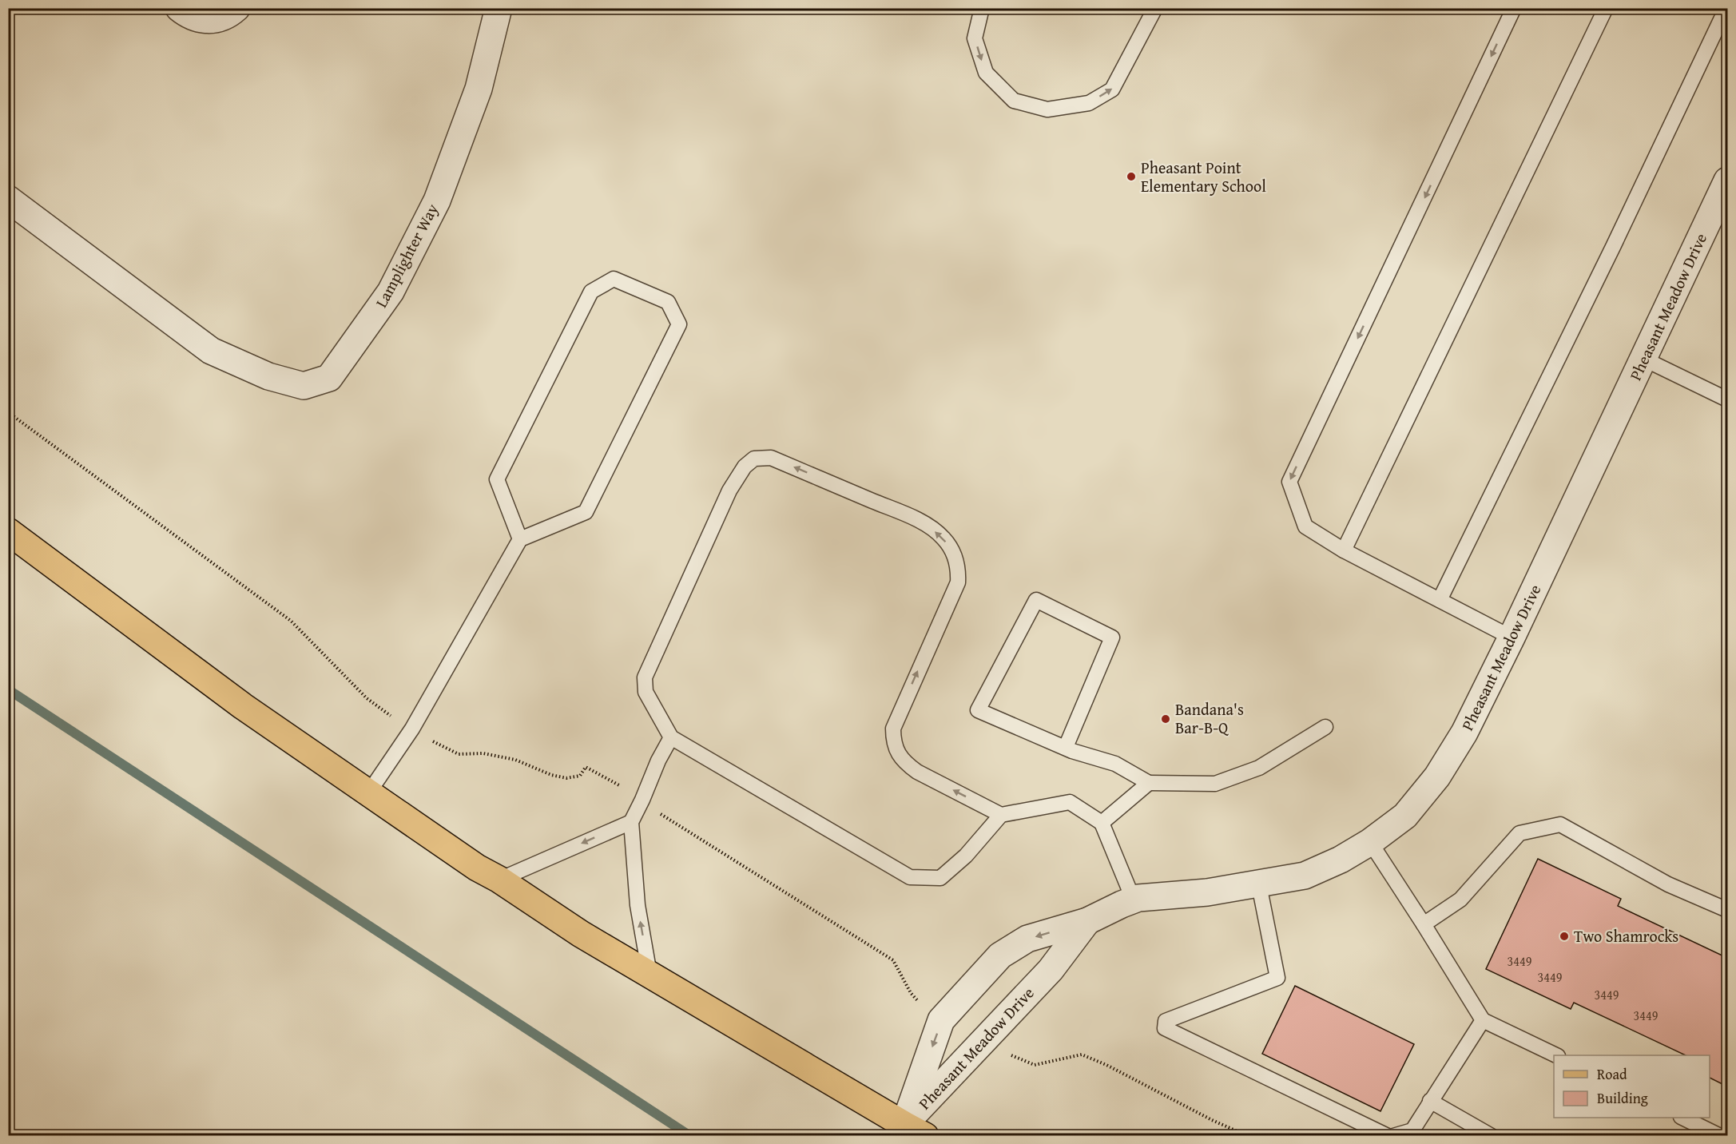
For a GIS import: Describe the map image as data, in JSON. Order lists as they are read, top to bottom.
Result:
{
  "streets": {
    "street": ["Lamplighter Way", "Pheasant Meadow Drive"]
  },
  "places": ["Pheasant Point Elementary School", "Bandana's Bar-B-Q", "Two Shamrocks"],
  "house_numbers": [
    "3449",
    "3449",
    "3449",
    "3449"
  ],
  "legend": ["Road", "Building"]
}
